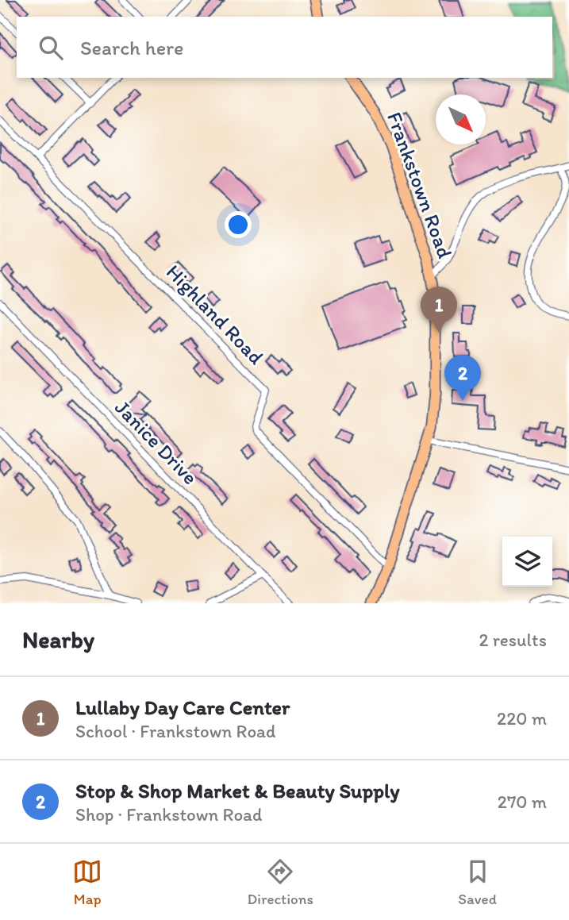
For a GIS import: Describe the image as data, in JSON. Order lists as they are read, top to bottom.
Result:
{
  "streets": {
    "main road": ["Frankstown Road"],
    "street": ["Highland Road", "Janice Drive"]
  },
  "crossings": [
    ["Frankstown Road", "Highland Road"]
  ],
  "north": "bottom right",
  "page": {
    "search": "Search here",
    "pins": ["1", "2"],
    "heading": ["Nearby", "2 results"],
    "list": [
      {
        "mark": "1",
        "name": "Lullaby Day Care Center",
        "note": "School · Frankstown Road",
        "value": "220 m"
      },
      {
        "mark": "2",
        "name": "Stop & Shop Market & Beauty Supply",
        "note": "Shop · Frankstown Road",
        "value": "270 m"
      }
    ],
    "nav": ["Map", "Directions", "Saved"]
  }
}
